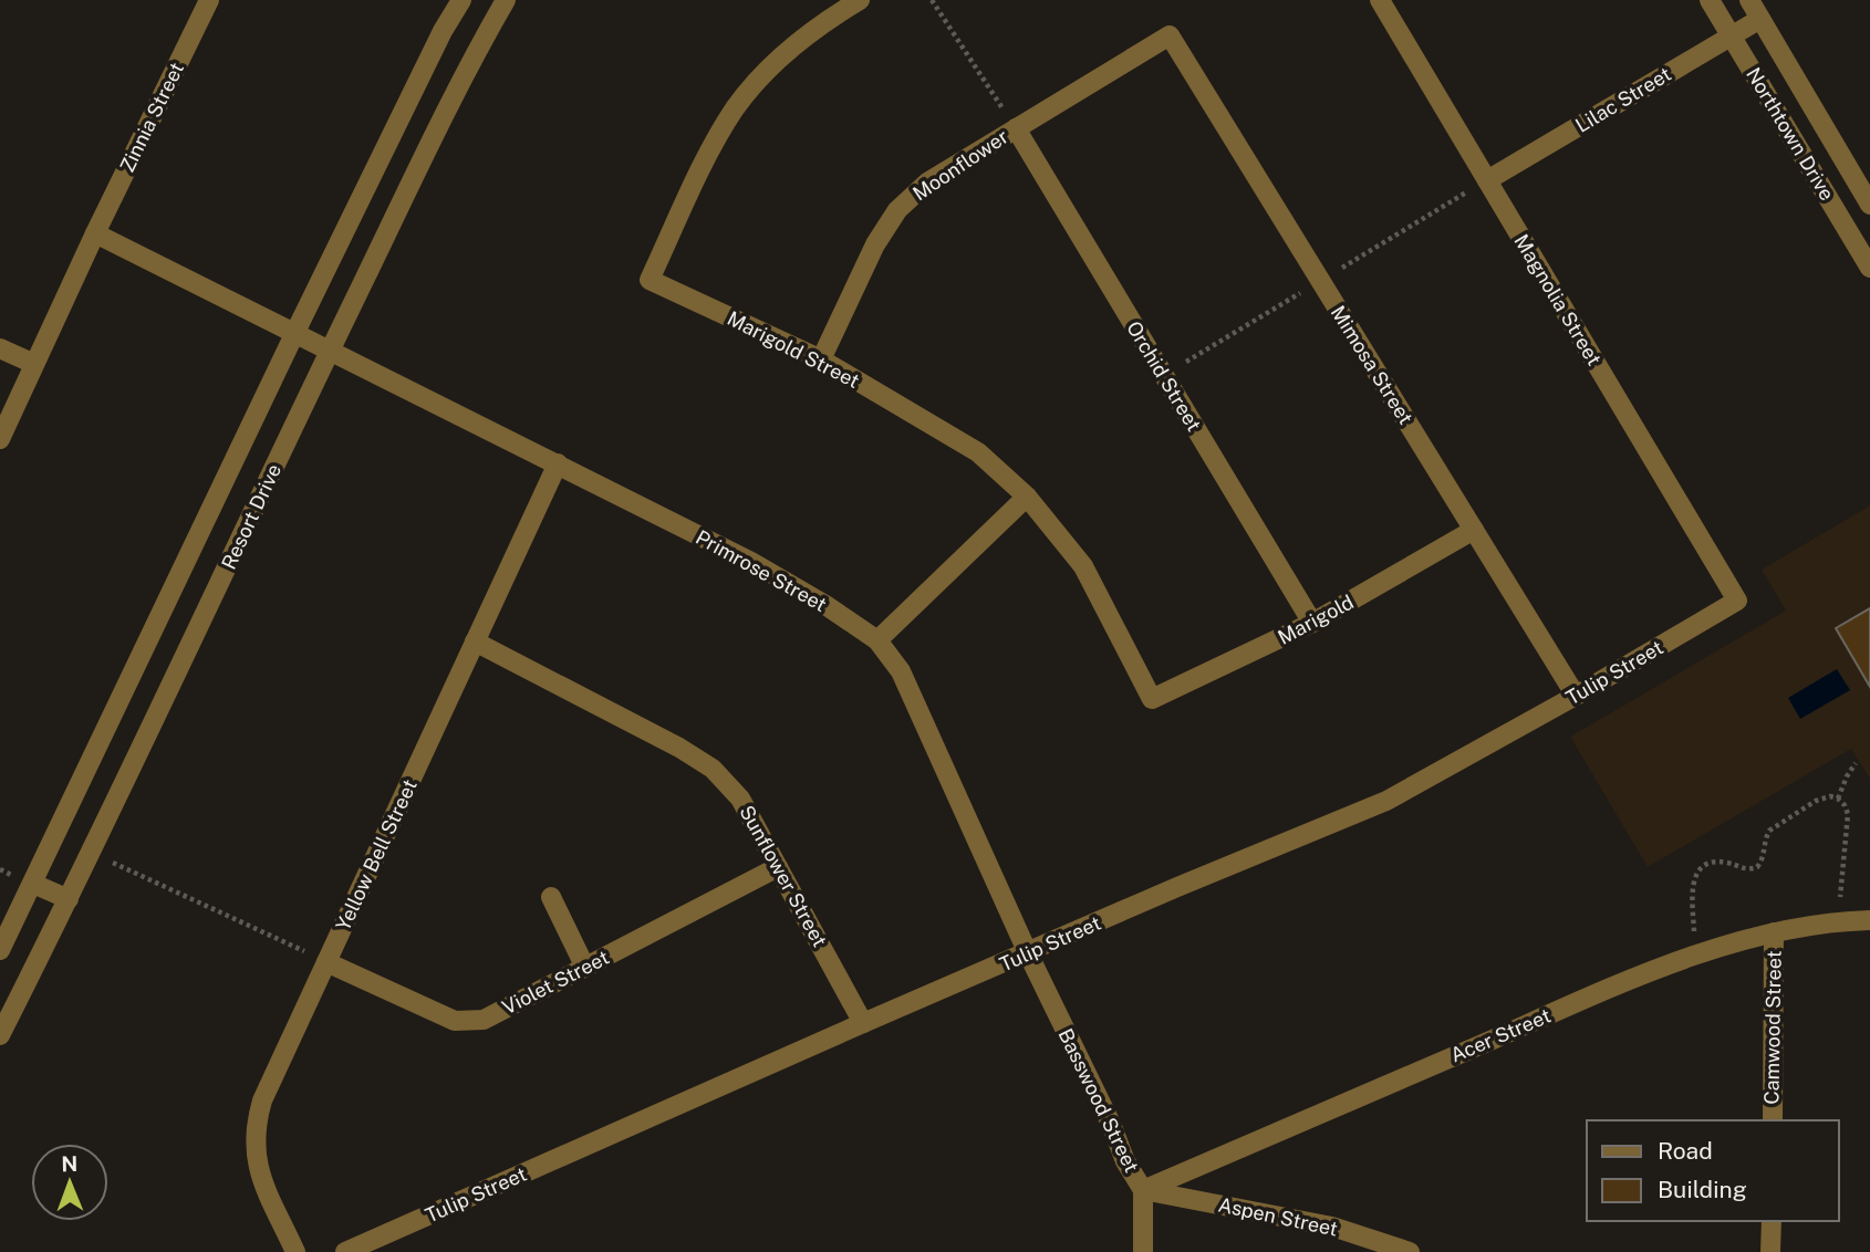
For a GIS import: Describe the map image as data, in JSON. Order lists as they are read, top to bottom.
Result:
{
  "streets": {
    "street": [
      "Lilac Street",
      "Zinnia Street",
      "Northtown Drive",
      "Moonflower",
      "Magnolia Street",
      "Marigold Street",
      "Mimosa Street",
      "Orchid Street",
      "Resort Drive",
      "Primrose Street",
      "Marigold",
      "Tulip Street",
      "Yellow Bell Street",
      "Sunflower Street",
      "Violet Street",
      "Camwood Street",
      "Acer Street",
      "Basswood Street",
      "Aspen Street"
    ]
  },
  "crossings": [
    ["Lilac Street", "Northtown Drive"],
    ["Lilac Street", "Magnolia Street"],
    ["Moonflower", "Marigold Street"],
    ["Moonflower", "Mimosa Street"],
    ["Moonflower", "Orchid Street"],
    ["Magnolia Street", "Tulip Street"],
    ["Marigold Street", "Marigold"],
    ["Mimosa Street", "Marigold"],
    ["Mimosa Street", "Tulip Street"],
    ["Orchid Street", "Marigold"],
    ["Resort Drive", "Primrose Street"],
    ["Primrose Street", "Tulip Street"],
    ["Primrose Street", "Yellow Bell Street"],
    ["Primrose Street", "Basswood Street"],
    ["Tulip Street", "Sunflower Street"],
    ["Tulip Street", "Basswood Street"],
    ["Yellow Bell Street", "Sunflower Street"],
    ["Yellow Bell Street", "Violet Street"],
    ["Sunflower Street", "Violet Street"],
    ["Camwood Street", "Acer Street"],
    ["Acer Street", "Basswood Street"],
    ["Acer Street", "Aspen Street"],
    ["Basswood Street", "Aspen Street"]
  ],
  "legend": ["Road", "Building"],
  "north": "top"
}
